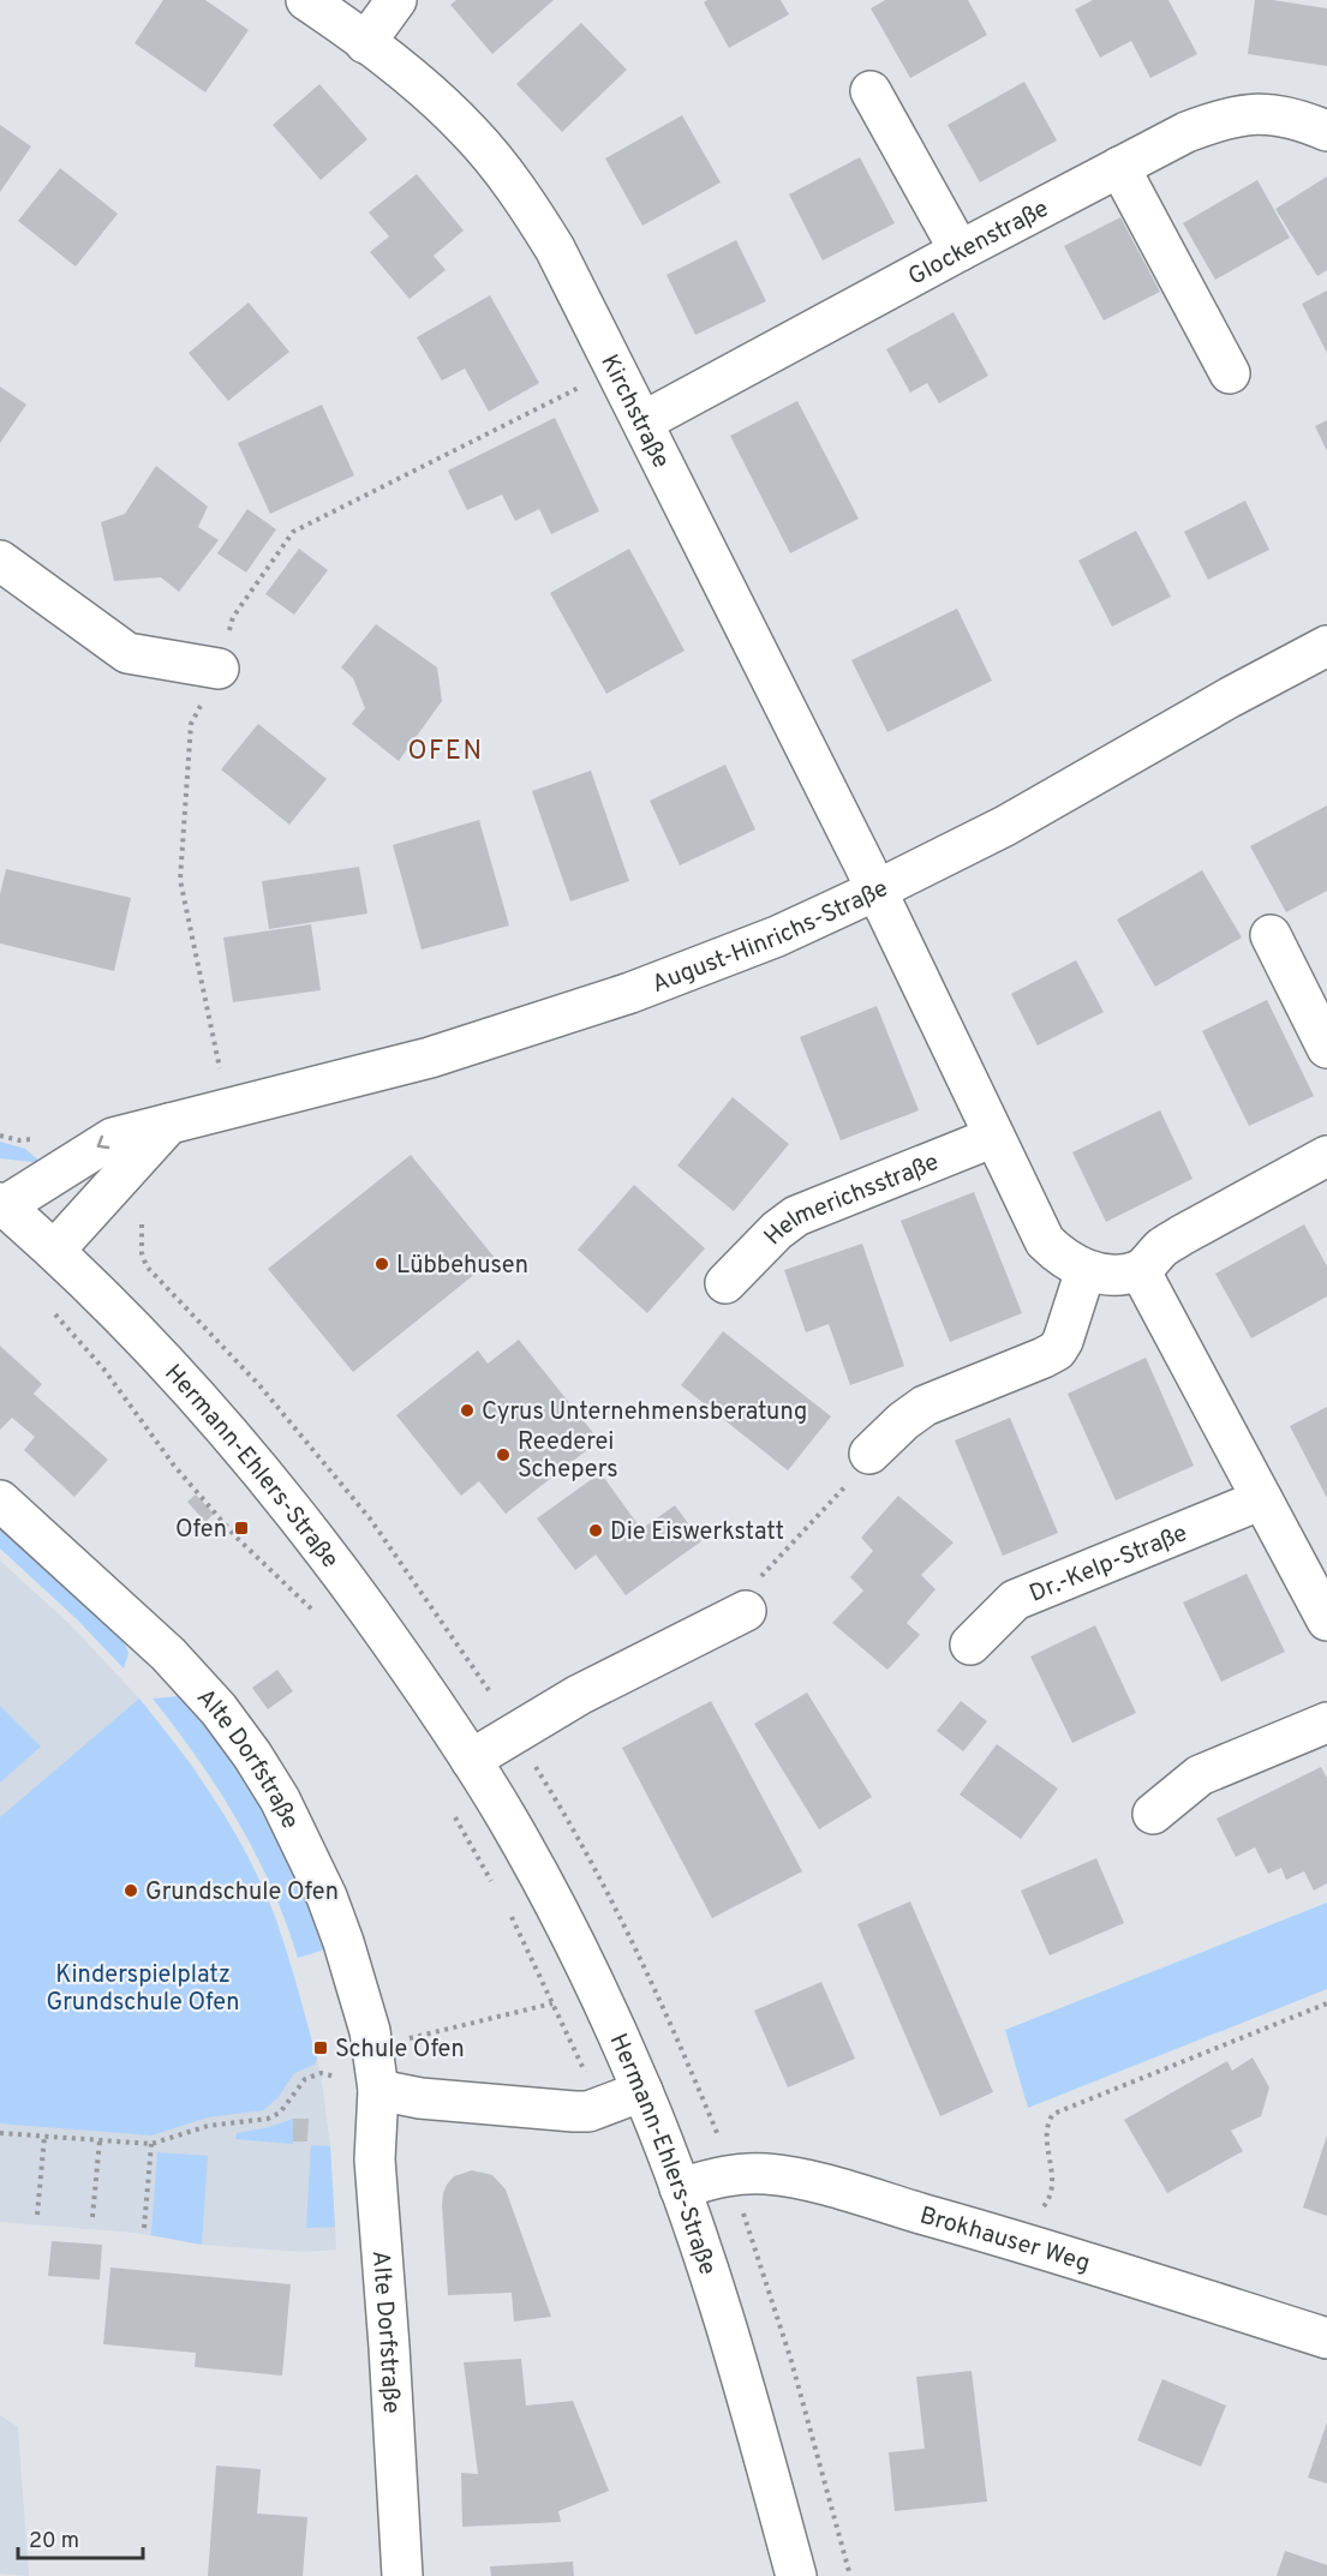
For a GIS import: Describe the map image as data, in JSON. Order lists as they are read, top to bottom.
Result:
{
  "streets": {
    "street": [
      "Glockenstraße",
      "Kirchstraße",
      "August-Hinrichs-Straße",
      "Helmerichsstraße",
      "Hermann-Ehlers-Straße",
      "Dr.-Kelp-Straße",
      "Alte Dorfstraße",
      "Brokhauser Weg"
    ]
  },
  "crossings": [
    ["Glockenstraße", "Kirchstraße"],
    ["Kirchstraße", "August-Hinrichs-Straße"],
    ["August-Hinrichs-Straße", "Hermann-Ehlers-Straße"],
    ["Hermann-Ehlers-Straße", "Brokhauser Weg"]
  ],
  "districts": ["OFEN"],
  "parks": ["Kinderspielplatz Grundschule Ofen"],
  "places": {
    "other": [
      "Lübbehusen",
      "Cyrus Unternehmensberatung",
      "Reederei Schepers",
      "Die Eiswerkstatt",
      "Grundschule Ofen"
    ],
    "transit": ["Ofen", "Schule Ofen"]
  },
  "scale_bar": "20 m"
}
